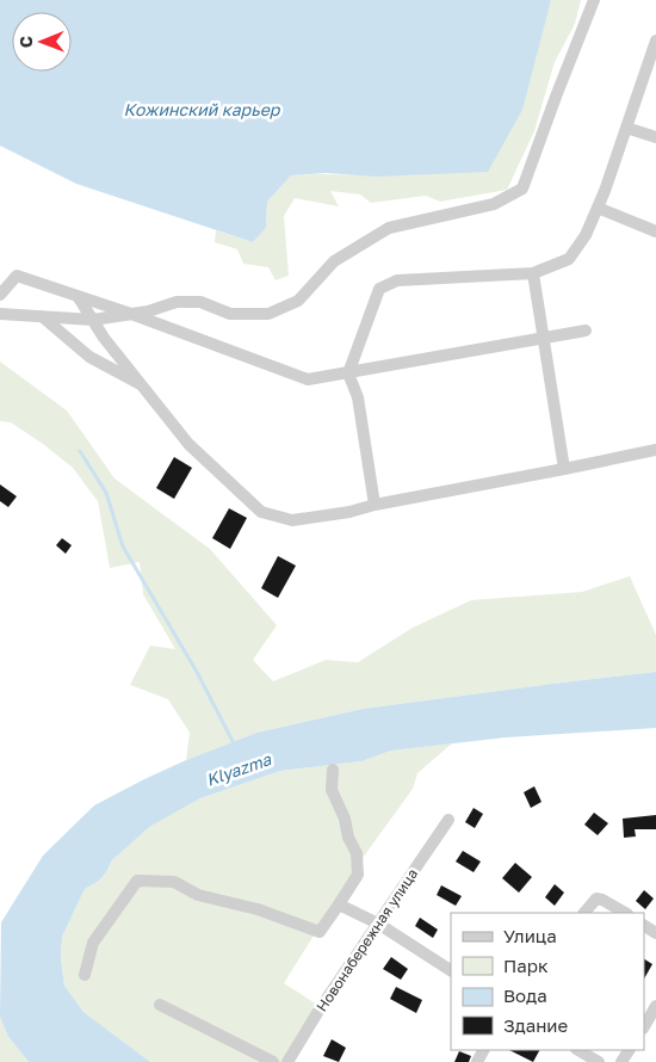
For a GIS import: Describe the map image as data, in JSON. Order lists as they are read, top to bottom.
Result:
{
  "streets": {
    "street": ["Новонабережная улица"]
  },
  "water": ["Кожинский карьер", "Klyazma"],
  "legend": [
    "Улица",
    "Парк",
    "Вода",
    "Здание"
  ],
  "north": "left"
}
